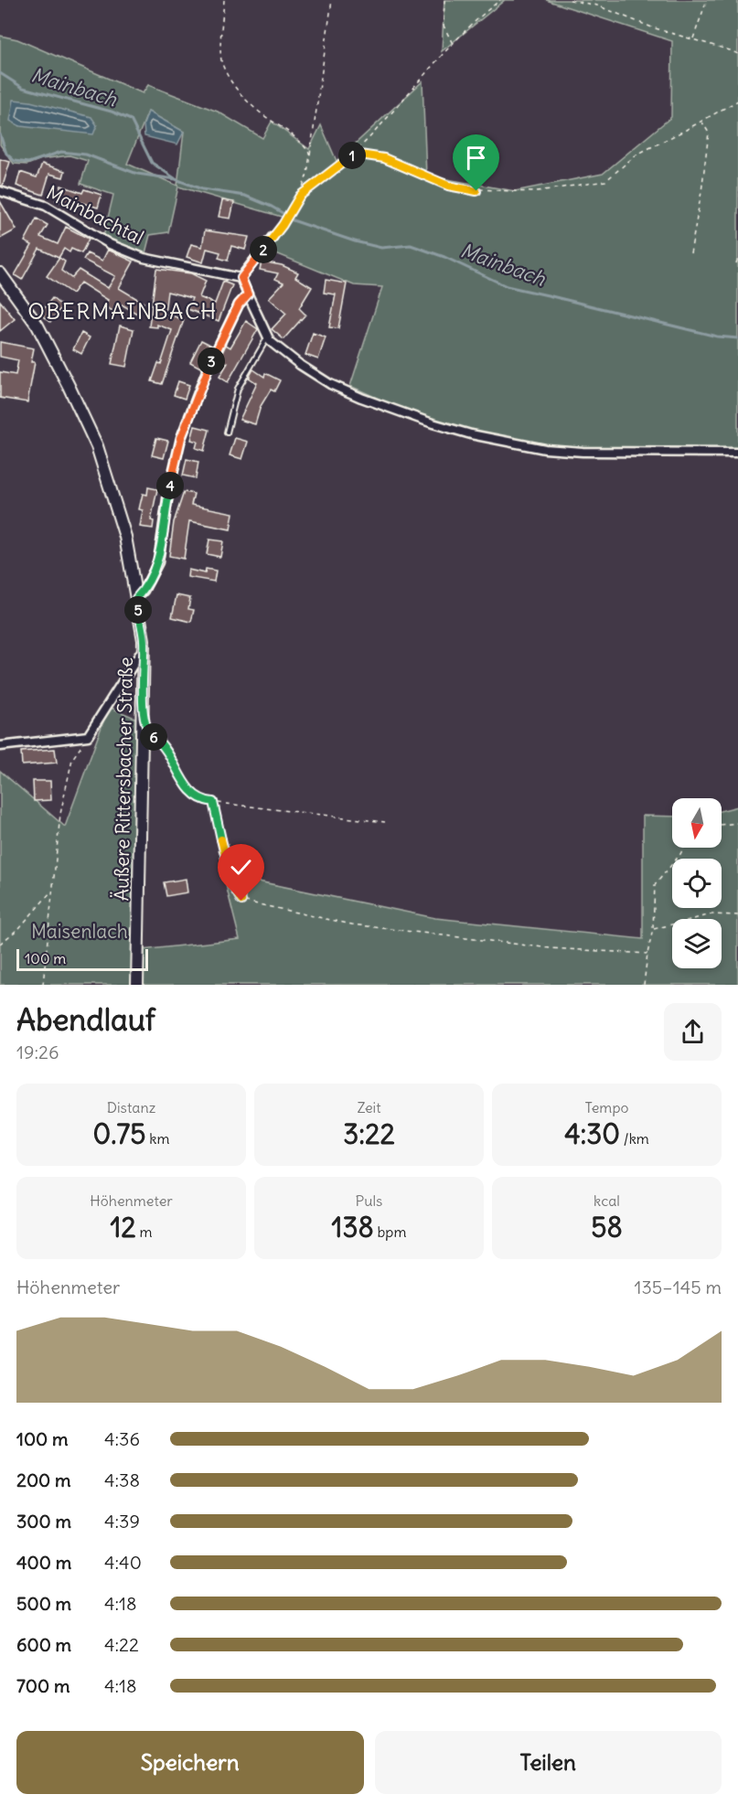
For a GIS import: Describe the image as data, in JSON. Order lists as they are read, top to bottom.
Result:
{
  "streets": {
    "main road": ["Äußere Rittersbacher Straße"],
    "street": ["Mainbachtal"]
  },
  "districts": ["OBERMAINBACH"],
  "water": ["Mainbach"],
  "parks": ["Maisenlach"],
  "scale_bar": "100 m",
  "north": "bottom",
  "page": {
    "pins": [
      "1",
      "2",
      "3",
      "4",
      "5",
      "6"
    ],
    "scale": "100 m",
    "heading": ["Abendlauf", "19:26"],
    "stats": [
      ["Distanz", "0.75 km"],
      ["Zeit", "3:22"],
      ["Tempo", "4:30 /km"],
      ["Höhenmeter", "12 m"],
      ["Puls", "138 bpm"],
      ["kcal", "58"]
    ],
    "chart": ["Höhenmeter", "135–145 m"],
    "list": [
      {
        "name": "100 m",
        "note": "4:36"
      },
      {
        "name": "200 m",
        "note": "4:38"
      },
      {
        "name": "300 m",
        "note": "4:39"
      },
      {
        "name": "400 m",
        "note": "4:40"
      },
      {
        "name": "500 m",
        "note": "4:18"
      },
      {
        "name": "600 m",
        "note": "4:22"
      },
      {
        "name": "700 m",
        "note": "4:18"
      }
    ],
    "buttons": ["Speichern", "Teilen"]
  }
}
